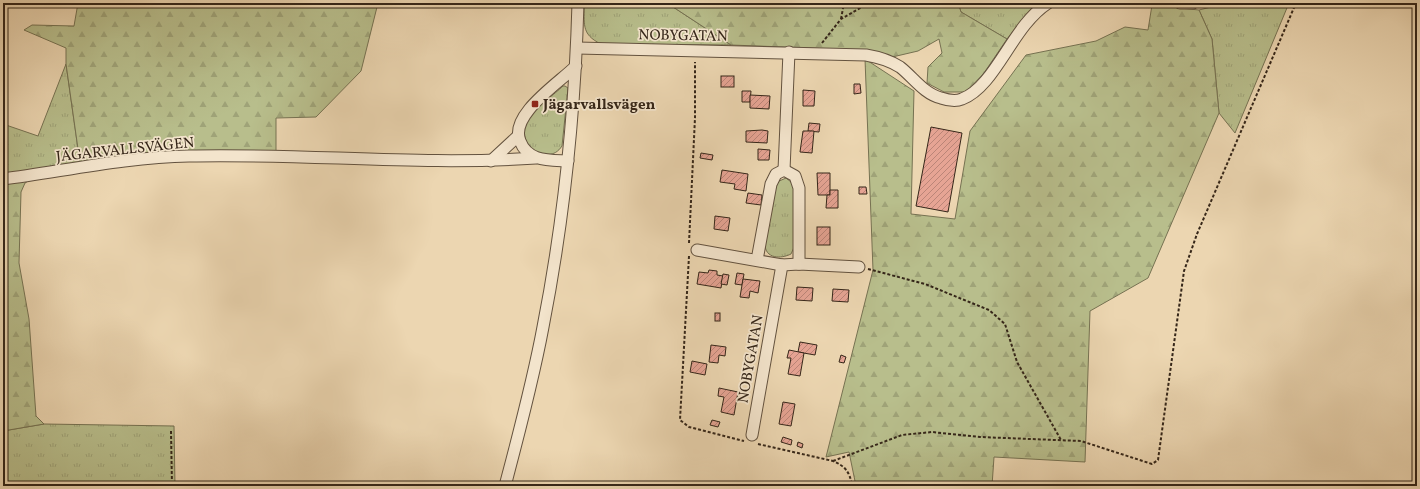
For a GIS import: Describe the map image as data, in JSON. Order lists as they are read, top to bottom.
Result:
{
  "streets": {
    "street": ["NOBYGATAN", "JÄGARVALLSVÄGEN"]
  },
  "places": {
    "transit": ["Jägarvallsvägen"]
  }
}
